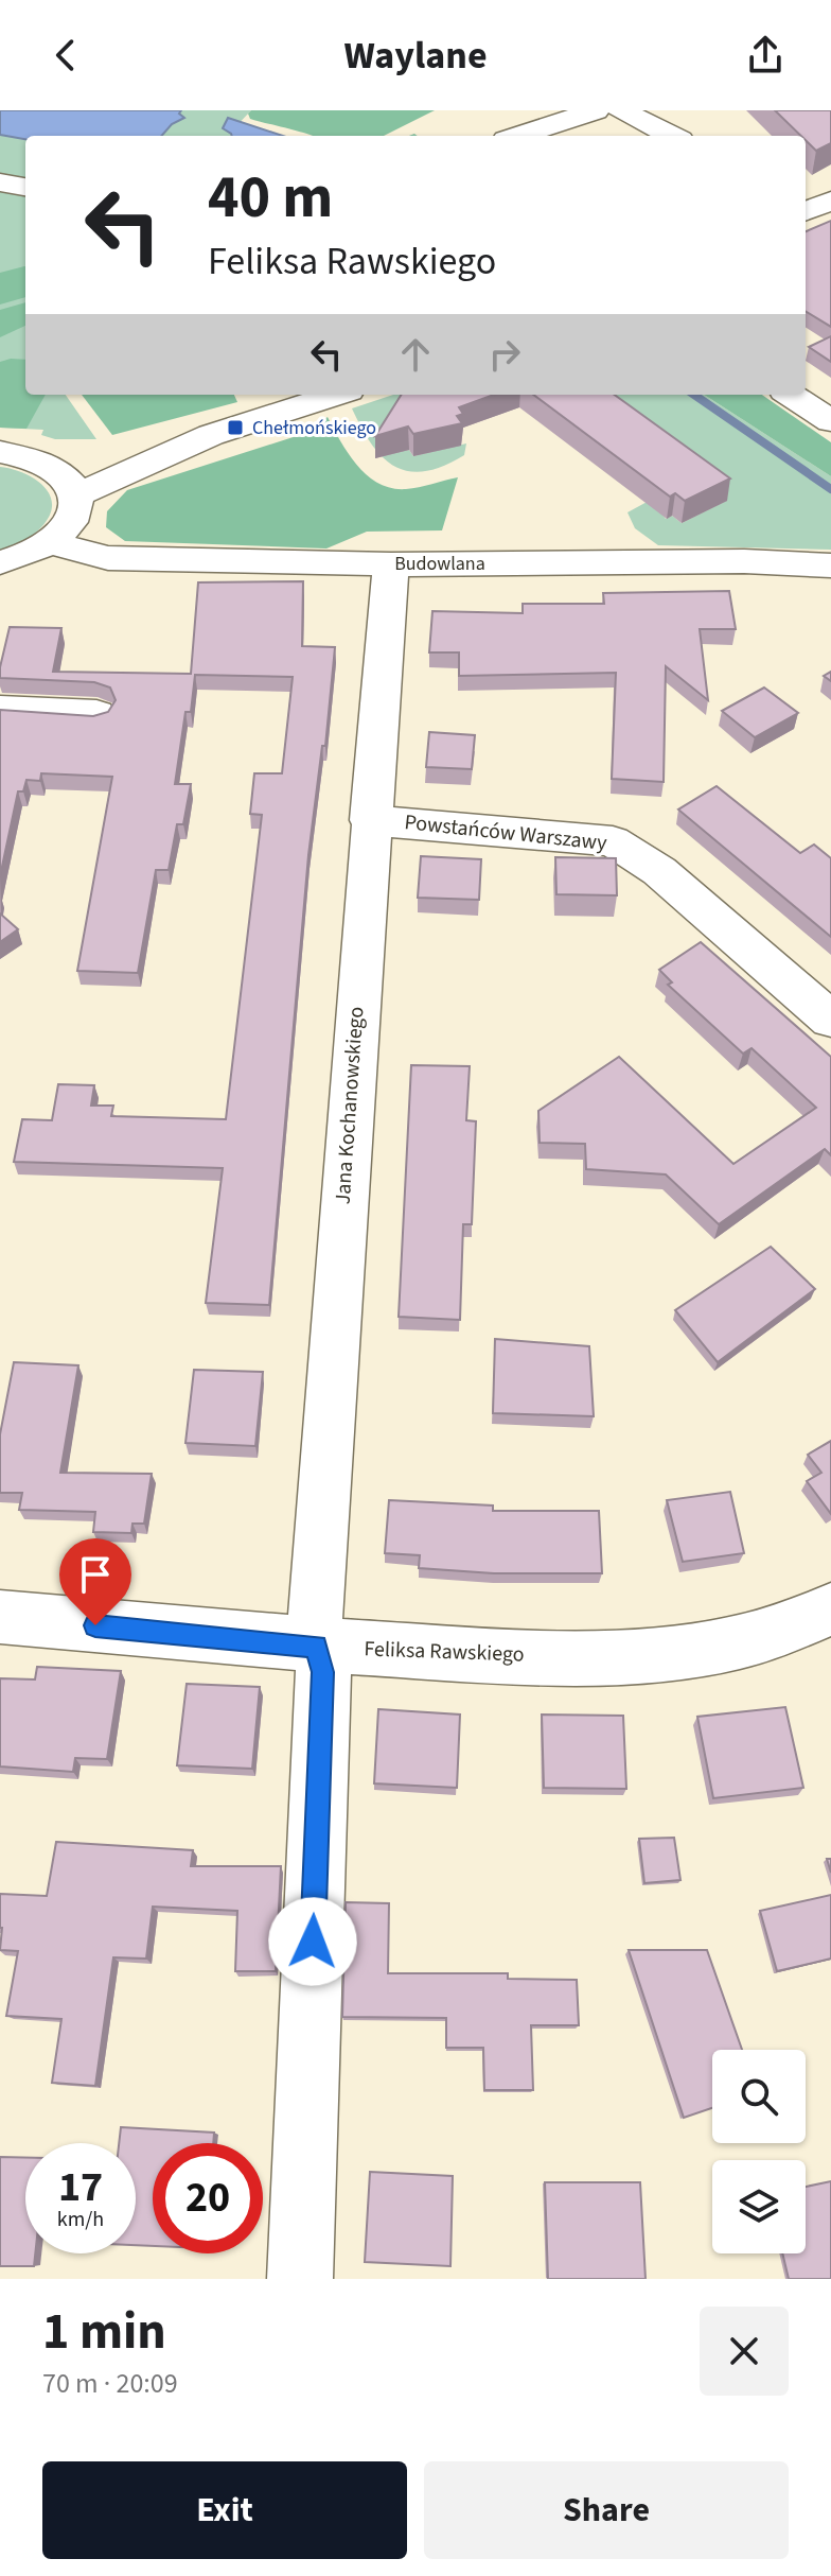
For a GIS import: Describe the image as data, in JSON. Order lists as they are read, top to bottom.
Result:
{
  "streets": {
    "street": [
      "Budowlana",
      "Powstańców Warszawy",
      "Jana Kochanowskiego",
      "Feliksa Rawskiego"
    ]
  },
  "crossings": [
    ["Budowlana", "Jana Kochanowskiego"],
    ["Powstańców Warszawy", "Jana Kochanowskiego"],
    ["Jana Kochanowskiego", "Feliksa Rawskiego"]
  ],
  "places": {
    "transit": ["Chełmońskiego"]
  },
  "page": {
    "header": "Waylane",
    "turn": ["40 m", "Feliksa Rawskiego"],
    "speed": "17 km/h",
    "limit": "20",
    "heading": ["1 min", "70 m · 20:09"],
    "buttons": ["Exit", "Share"]
  }
}
